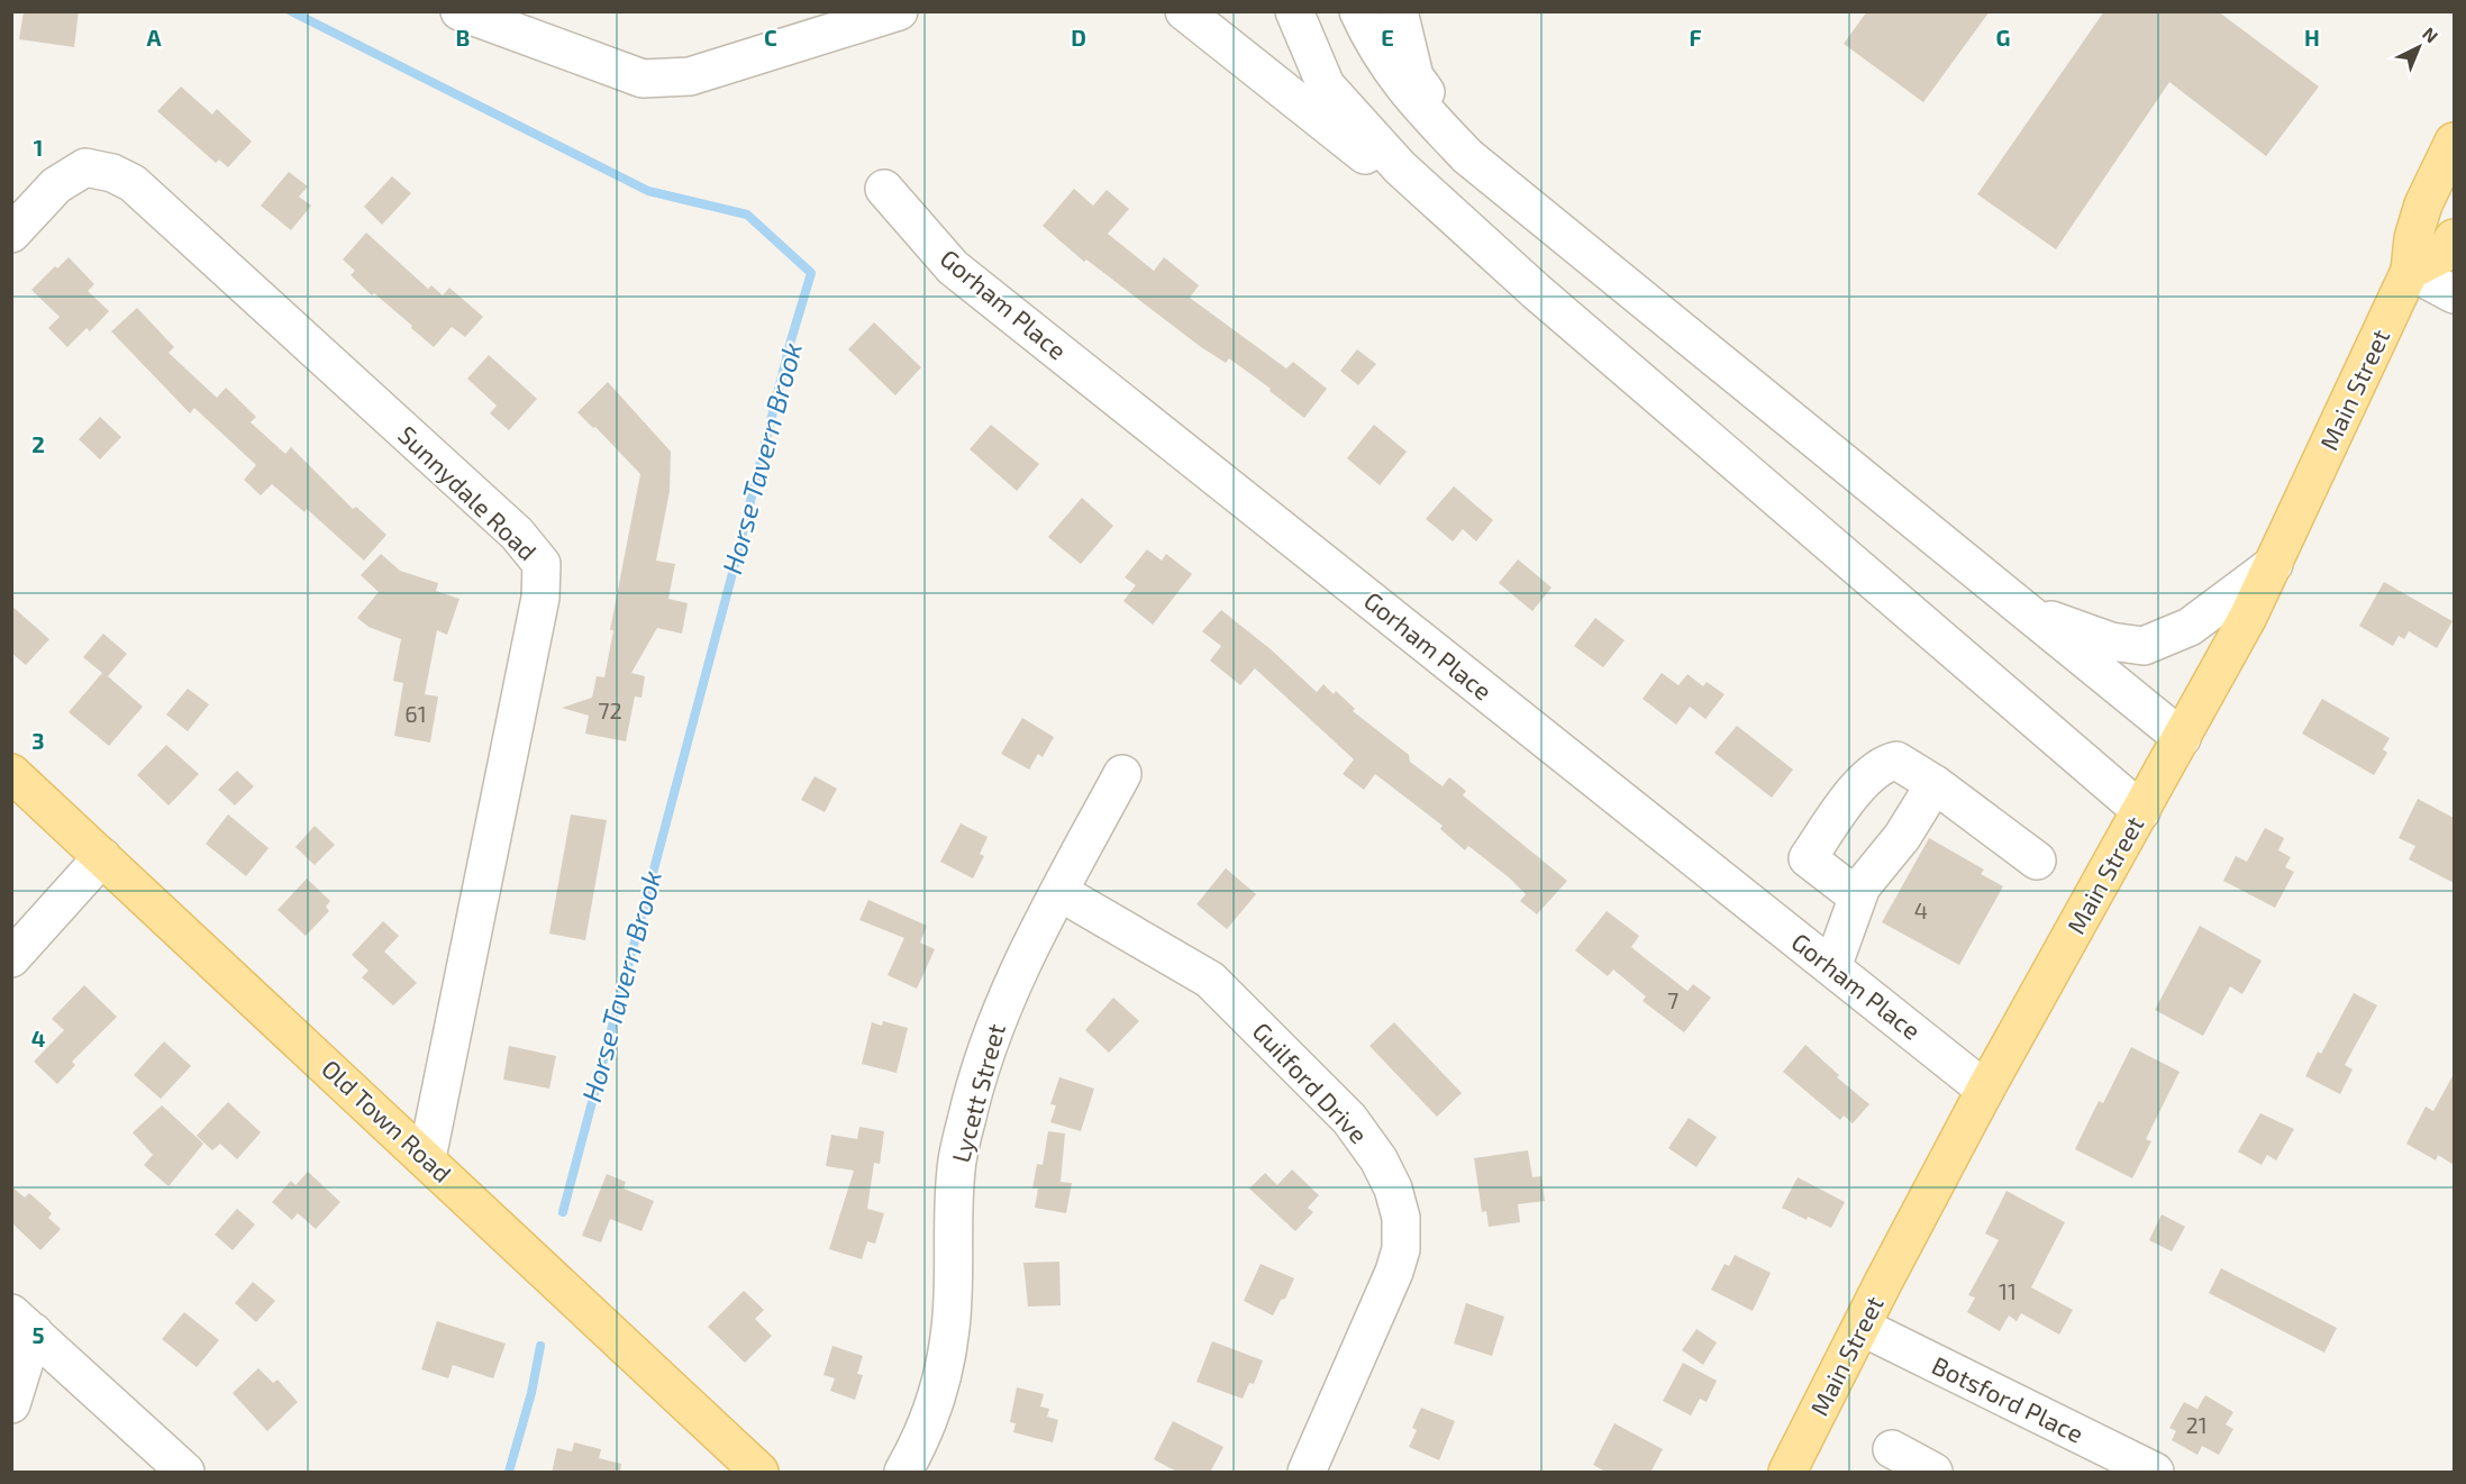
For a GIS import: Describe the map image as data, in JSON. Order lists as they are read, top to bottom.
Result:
{
  "streets": {
    "main road": ["Main Street", "Old Town Road"],
    "street": [
      "Gorham Place",
      "Sunnydale Road",
      "Guilford Drive",
      "Lycett Street",
      "Botsford Place"
    ]
  },
  "crossings": [
    ["Gorham Place", "Main Street"],
    ["Main Street", "Botsford Place"],
    ["Sunnydale Road", "Old Town Road"],
    ["Guilford Drive", "Lycett Street"]
  ],
  "water": ["Horse Tavern Brook"],
  "house_numbers": [
    "72",
    "61",
    "4",
    "7",
    "11",
    "21"
  ],
  "north": "top right",
  "grid": {
    "columns": [
      "A",
      "B",
      "C",
      "D",
      "E",
      "F",
      "G",
      "H"
    ],
    "rows": [
      "1",
      "2",
      "3",
      "4",
      "5"
    ]
  }
}
